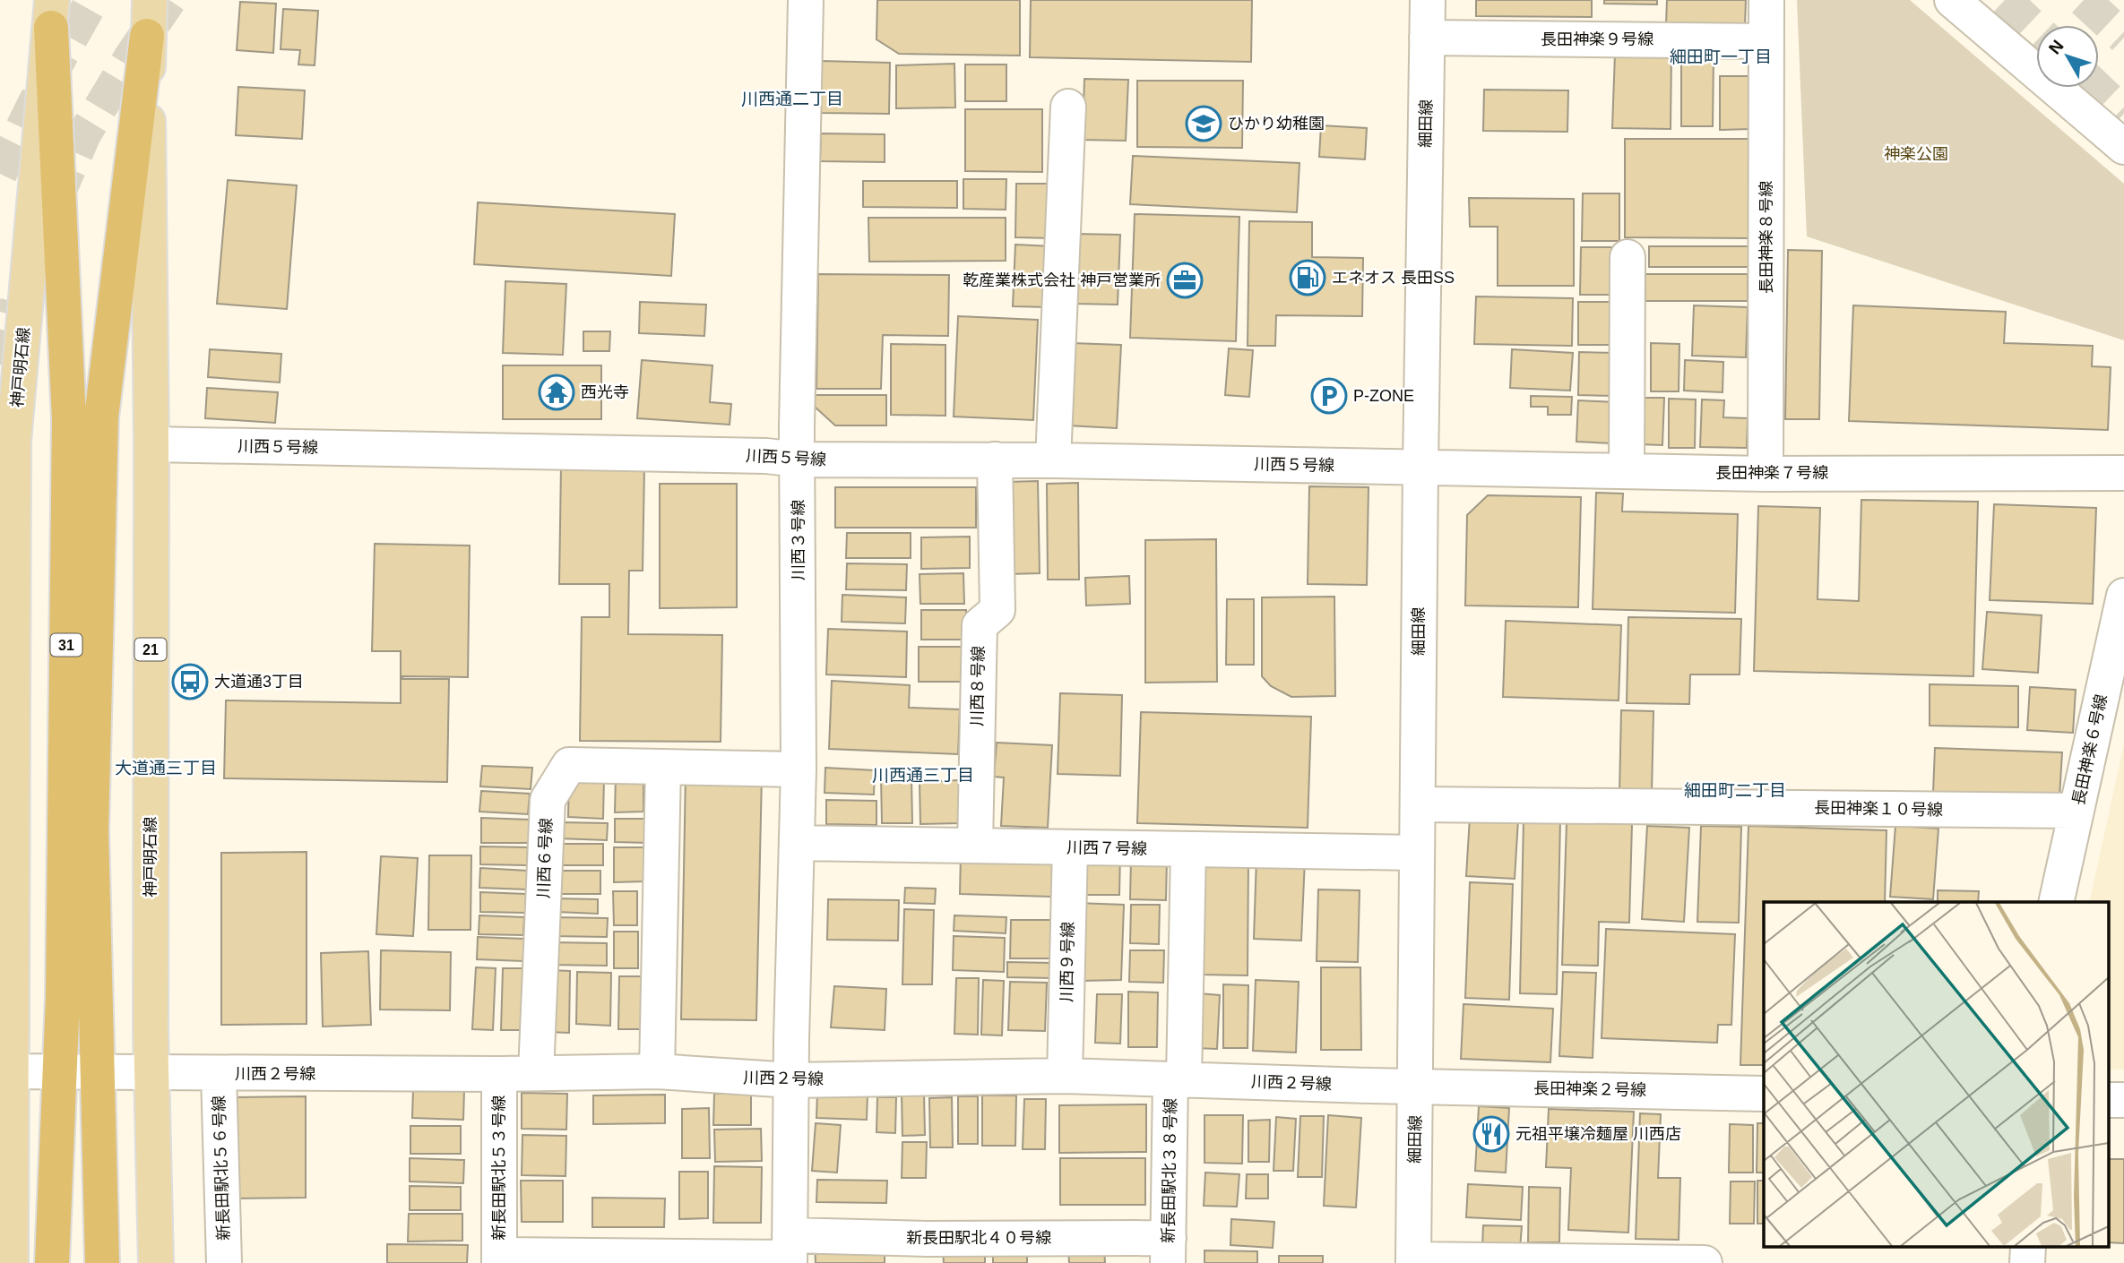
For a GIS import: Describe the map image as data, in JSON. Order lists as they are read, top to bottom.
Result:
{
  "streets": {
    "highway": ["31"],
    "main road": ["神戸明石線", "21"],
    "street": [
      "長田神楽９号線",
      "細田線",
      "長田神楽８号線",
      "川西５号線",
      "長田神楽７号線",
      "川西３号線",
      "川西８号線",
      "長田神楽６号線",
      "長田神楽１０号線",
      "川西７号線",
      "川西６号線",
      "川西９号線",
      "川西２号線",
      "長田神楽２号線",
      "新長田駅北５６号線",
      "新長田駅北５３号線",
      "新長田駅北３８号線",
      "新長田駅北４０号線"
    ]
  },
  "crossings": [
    ["長田神楽９号線", "細田線"],
    ["長田神楽９号線", "長田神楽８号線"],
    ["細田線", "川西５号線"],
    ["細田線", "長田神楽７号線"],
    ["細田線", "長田神楽１０号線"],
    ["細田線", "川西７号線"],
    ["細田線", "川西２号線"],
    ["細田線", "長田神楽２号線"],
    ["長田神楽８号線", "長田神楽７号線"],
    ["神戸明石線", "川西５号線"],
    ["神戸明石線", "31"],
    ["神戸明石線", "川西２号線"],
    ["川西５号線", "長田神楽７号線"],
    ["川西５号線", "川西３号線"],
    ["川西５号線", "川西８号線"],
    ["川西３号線", "川西７号線"],
    ["川西３号線", "川西６号線"],
    ["川西３号線", "川西２号線"],
    ["川西３号線", "新長田駅北４０号線"],
    ["31", "川西２号線"],
    ["川西８号線", "川西７号線"],
    ["長田神楽６号線", "長田神楽１０号線"],
    ["川西７号線", "川西９号線"],
    ["川西７号線", "新長田駅北３８号線"],
    ["川西６号線", "川西２号線"],
    ["川西９号線", "川西２号線"],
    ["川西２号線", "長田神楽２号線"],
    ["川西２号線", "新長田駅北５６号線"],
    ["川西２号線", "新長田駅北５３号線"],
    ["川西２号線", "新長田駅北３８号線"],
    ["新長田駅北５３号線", "新長田駅北４０号線"],
    ["新長田駅北３８号線", "新長田駅北４０号線"]
  ],
  "districts": [
    "細田町一丁目",
    "川西通二丁目",
    "大道通三丁目",
    "川西通三丁目",
    "細田町二丁目"
  ],
  "parks": ["神楽公園"],
  "places": {
    "school or university": ["ひかり幼稚園"],
    "fuel station": ["エネオス 長田SS"],
    "office": ["乾産業株式会社 神戸営業所"],
    "temple": ["西光寺"],
    "parking": ["P-ZONE"],
    "bus stop": ["大道通3丁目"],
    "restaurant": ["元祖平壌冷麺屋 川西店"]
  },
  "north": "top left"
}
